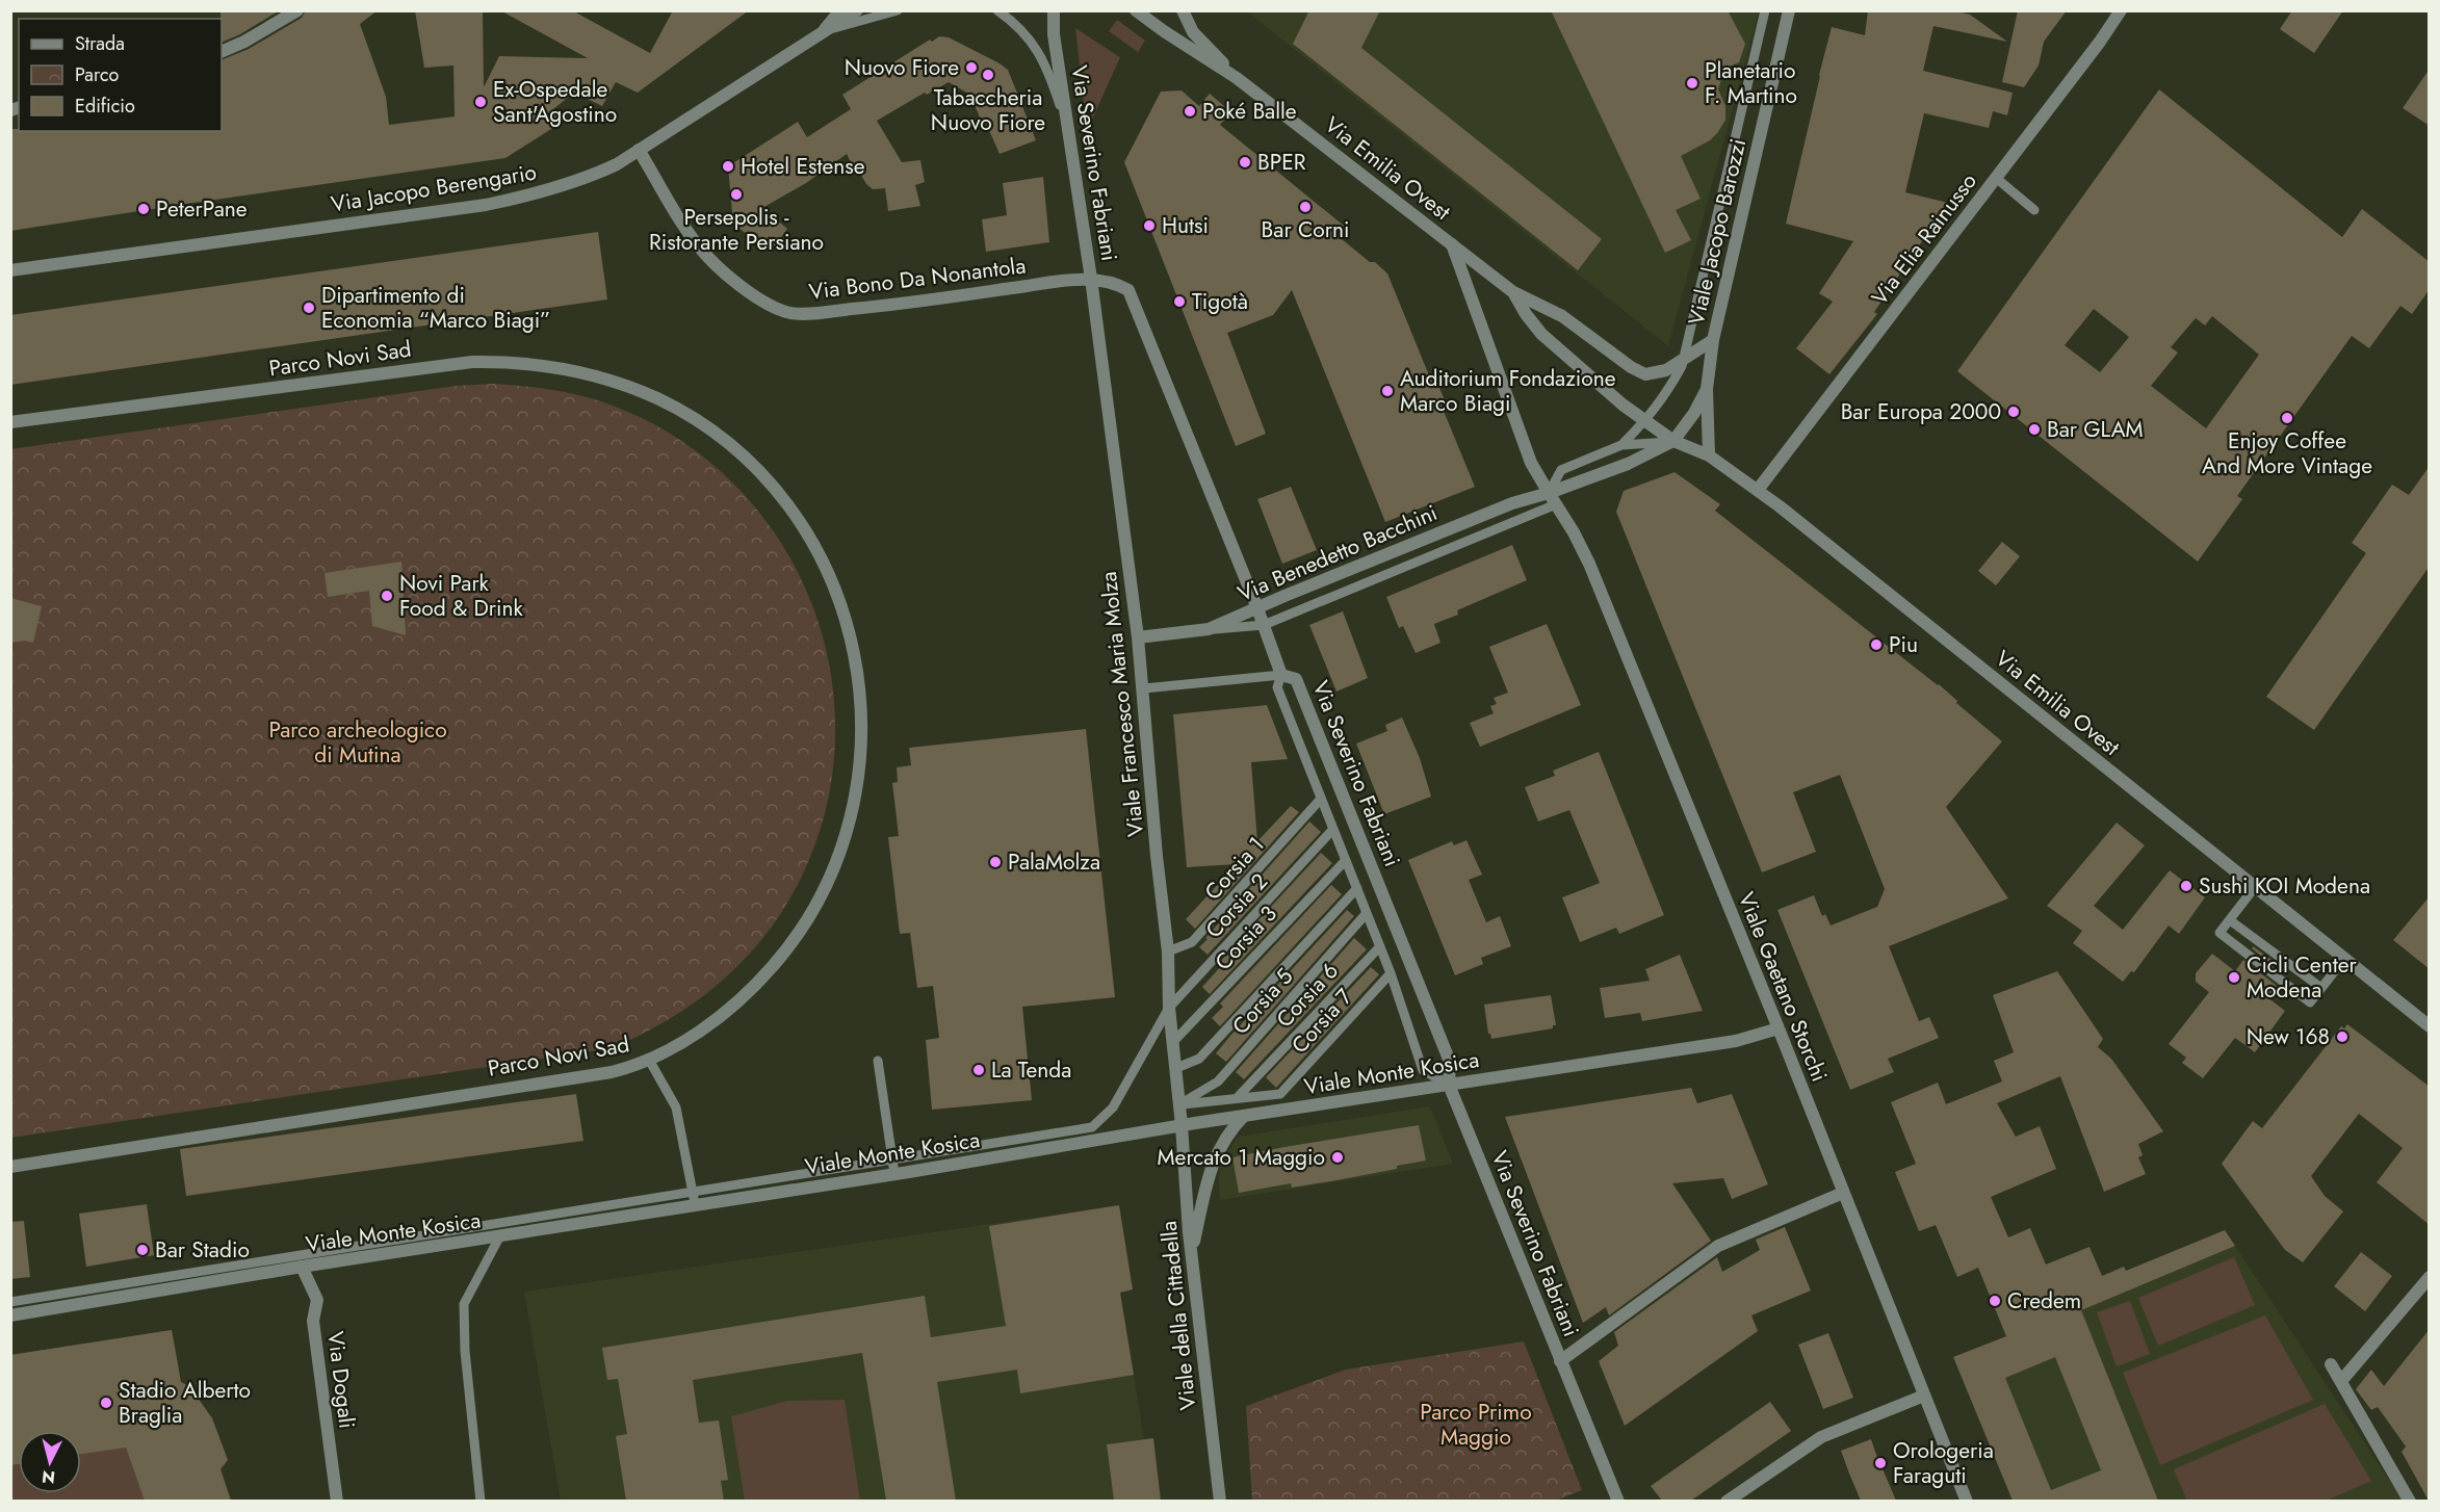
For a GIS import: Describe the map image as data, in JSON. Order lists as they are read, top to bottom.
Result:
{
  "streets": {
    "street": [
      "Via Severino Fabriani",
      "Via Emilia Ovest",
      "Via Jacopo Berengario",
      "Viale Jacopo Barozzi",
      "Via Elia Rainusso",
      "Via Bono Da Nonantola",
      "Parco Novi Sad",
      "Via Benedetto Bacchini",
      "Viale Francesco Maria Molza",
      "Viale Gaetano Storchi",
      "Viale Monte Kosica",
      "Viale della Cittadella",
      "Via Dogali"
    ],
    "lane": [
      "Corsia 1",
      "Corsia 2",
      "Corsia 3",
      "Corsia 6",
      "Corsia 5",
      "Corsia 7"
    ]
  },
  "crossings": [
    ["Via Severino Fabriani", "Via Bono Da Nonantola"],
    ["Via Severino Fabriani", "Via Benedetto Bacchini"],
    ["Via Severino Fabriani", "Viale Francesco Maria Molza"],
    ["Via Severino Fabriani", "Viale Monte Kosica"],
    ["Via Emilia Ovest", "Viale Jacopo Barozzi"],
    ["Via Emilia Ovest", "Via Elia Rainusso"],
    ["Via Emilia Ovest", "Via Benedetto Bacchini"],
    ["Via Emilia Ovest", "Viale Gaetano Storchi"],
    ["Via Jacopo Berengario", "Via Bono Da Nonantola"],
    ["Via Bono Da Nonantola", "Viale Francesco Maria Molza"],
    ["Via Benedetto Bacchini", "Viale Francesco Maria Molza"],
    ["Via Benedetto Bacchini", "Viale Gaetano Storchi"],
    ["Viale Francesco Maria Molza", "Corsia 1"],
    ["Viale Francesco Maria Molza", "Corsia 2"],
    ["Viale Francesco Maria Molza", "Corsia 3"],
    ["Viale Francesco Maria Molza", "Corsia 5"],
    ["Viale Francesco Maria Molza", "Viale Monte Kosica"],
    ["Viale Francesco Maria Molza", "Viale della Cittadella"],
    ["Corsia 2", "Viale Monte Kosica"],
    ["Viale Gaetano Storchi", "Viale Monte Kosica"],
    ["Corsia 6", "Corsia 7"],
    ["Viale Monte Kosica", "Viale della Cittadella"],
    ["Viale Monte Kosica", "Via Dogali"]
  ],
  "parks": ["Parco archeologico di Mutina", "Parco Primo Maggio"],
  "places": [
    "Nuovo Fiore",
    "Tabaccheria Nuovo Fiore",
    "Planetario F. Martino",
    "Ex-Ospedale Sant'Agostino",
    "Poké Balle",
    "BPER",
    "Hotel Estense",
    "Persepolis - Ristorante Persiano",
    "Bar Corni",
    "PeterPane",
    "Hutsi",
    "Tigotà",
    "Dipartimento di Economia “Marco Biagi”",
    "Auditorium Fondazione Marco Biagi",
    "Bar Europa 2000",
    "Enjoy Coffee And More Vintage",
    "Bar GLAM",
    "Novi Park Food & Drink",
    "Piu",
    "PalaMolza",
    "Sushi KOI Modena",
    "Cicli Center Modena",
    "New 168",
    "La Tenda",
    "Mercato 1 Maggio",
    "Bar Stadio",
    "Credem",
    "Stadio Alberto Braglia",
    "Orologeria Faraguti"
  ],
  "legend": ["Strada", "Parco", "Edificio"],
  "north": "bottom"
}
